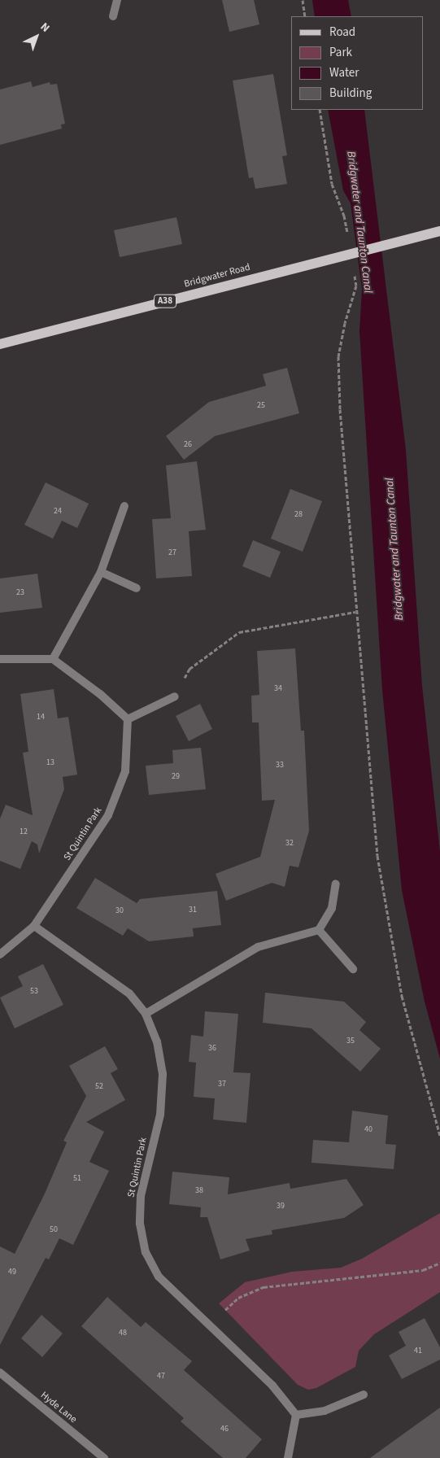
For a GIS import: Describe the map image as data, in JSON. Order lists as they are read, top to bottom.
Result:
{
  "streets": {
    "main road": ["Bridgwater Road", "A38"],
    "street": ["St Quintin Park", "Hyde Lane"]
  },
  "water": ["Bridgwater and Taunton Canal"],
  "house_numbers": [
    "25",
    "26",
    "24",
    "28",
    "27",
    "23",
    "34",
    "14",
    "13",
    "33",
    "29",
    "12",
    "32",
    "31",
    "30",
    "53",
    "35",
    "36",
    "37",
    "52",
    "40",
    "51",
    "38",
    "39",
    "50",
    "49",
    "48",
    "41",
    "47",
    "46"
  ],
  "legend": [
    "Road",
    "Park",
    "Water",
    "Building"
  ],
  "north": "top right"
}
